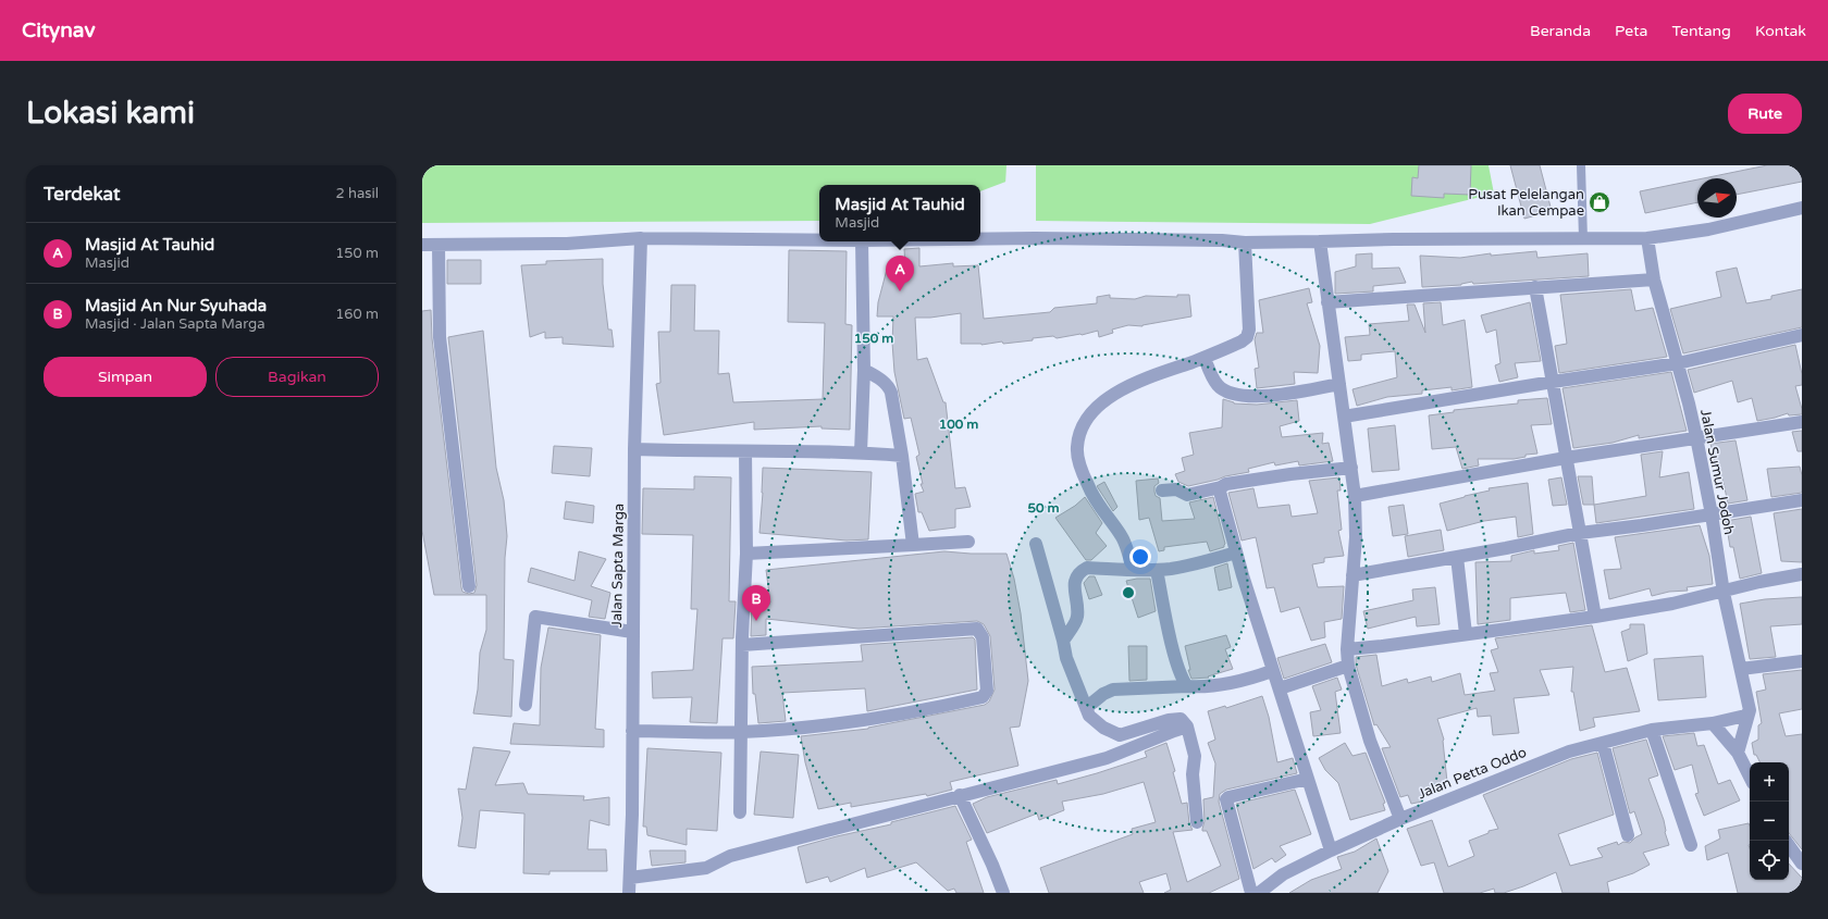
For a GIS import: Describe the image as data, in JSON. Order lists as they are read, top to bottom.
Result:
{
  "streets": {
    "street": ["Jalan Sumur Jodoh", "Jalan Sapta Marga", "Jalan Petta Oddo"]
  },
  "crossings": [
    ["Jalan Sumur Jodoh", "Jalan Petta Oddo"]
  ],
  "places": {
    "shop": ["Pusat Pelelangan Ikan Cempae"]
  },
  "north": "right",
  "page": {
    "header": "Citynav",
    "nav": [
      "Beranda",
      "Peta",
      "Tentang",
      "Kontak"
    ],
    "buttons": [
      "Rute",
      ["Simpan", "Bagikan"]
    ],
    "title": "Lokasi kami",
    "heading": ["Terdekat", "2 hasil"],
    "popup": ["Masjid At Tauhid", "Masjid"],
    "list": [
      {
        "mark": "A",
        "name": "Masjid At Tauhid",
        "note": "Masjid",
        "value": "150 m"
      },
      {
        "mark": "B",
        "name": "Masjid An Nur Syuhada",
        "note": "Masjid · Jalan Sapta Marga",
        "value": "160 m"
      }
    ],
    "pins": ["A", "B"],
    "map_buttons": ["+", "−"]
  },
  "rings": ["150 m", "100 m", "50 m"]
}
